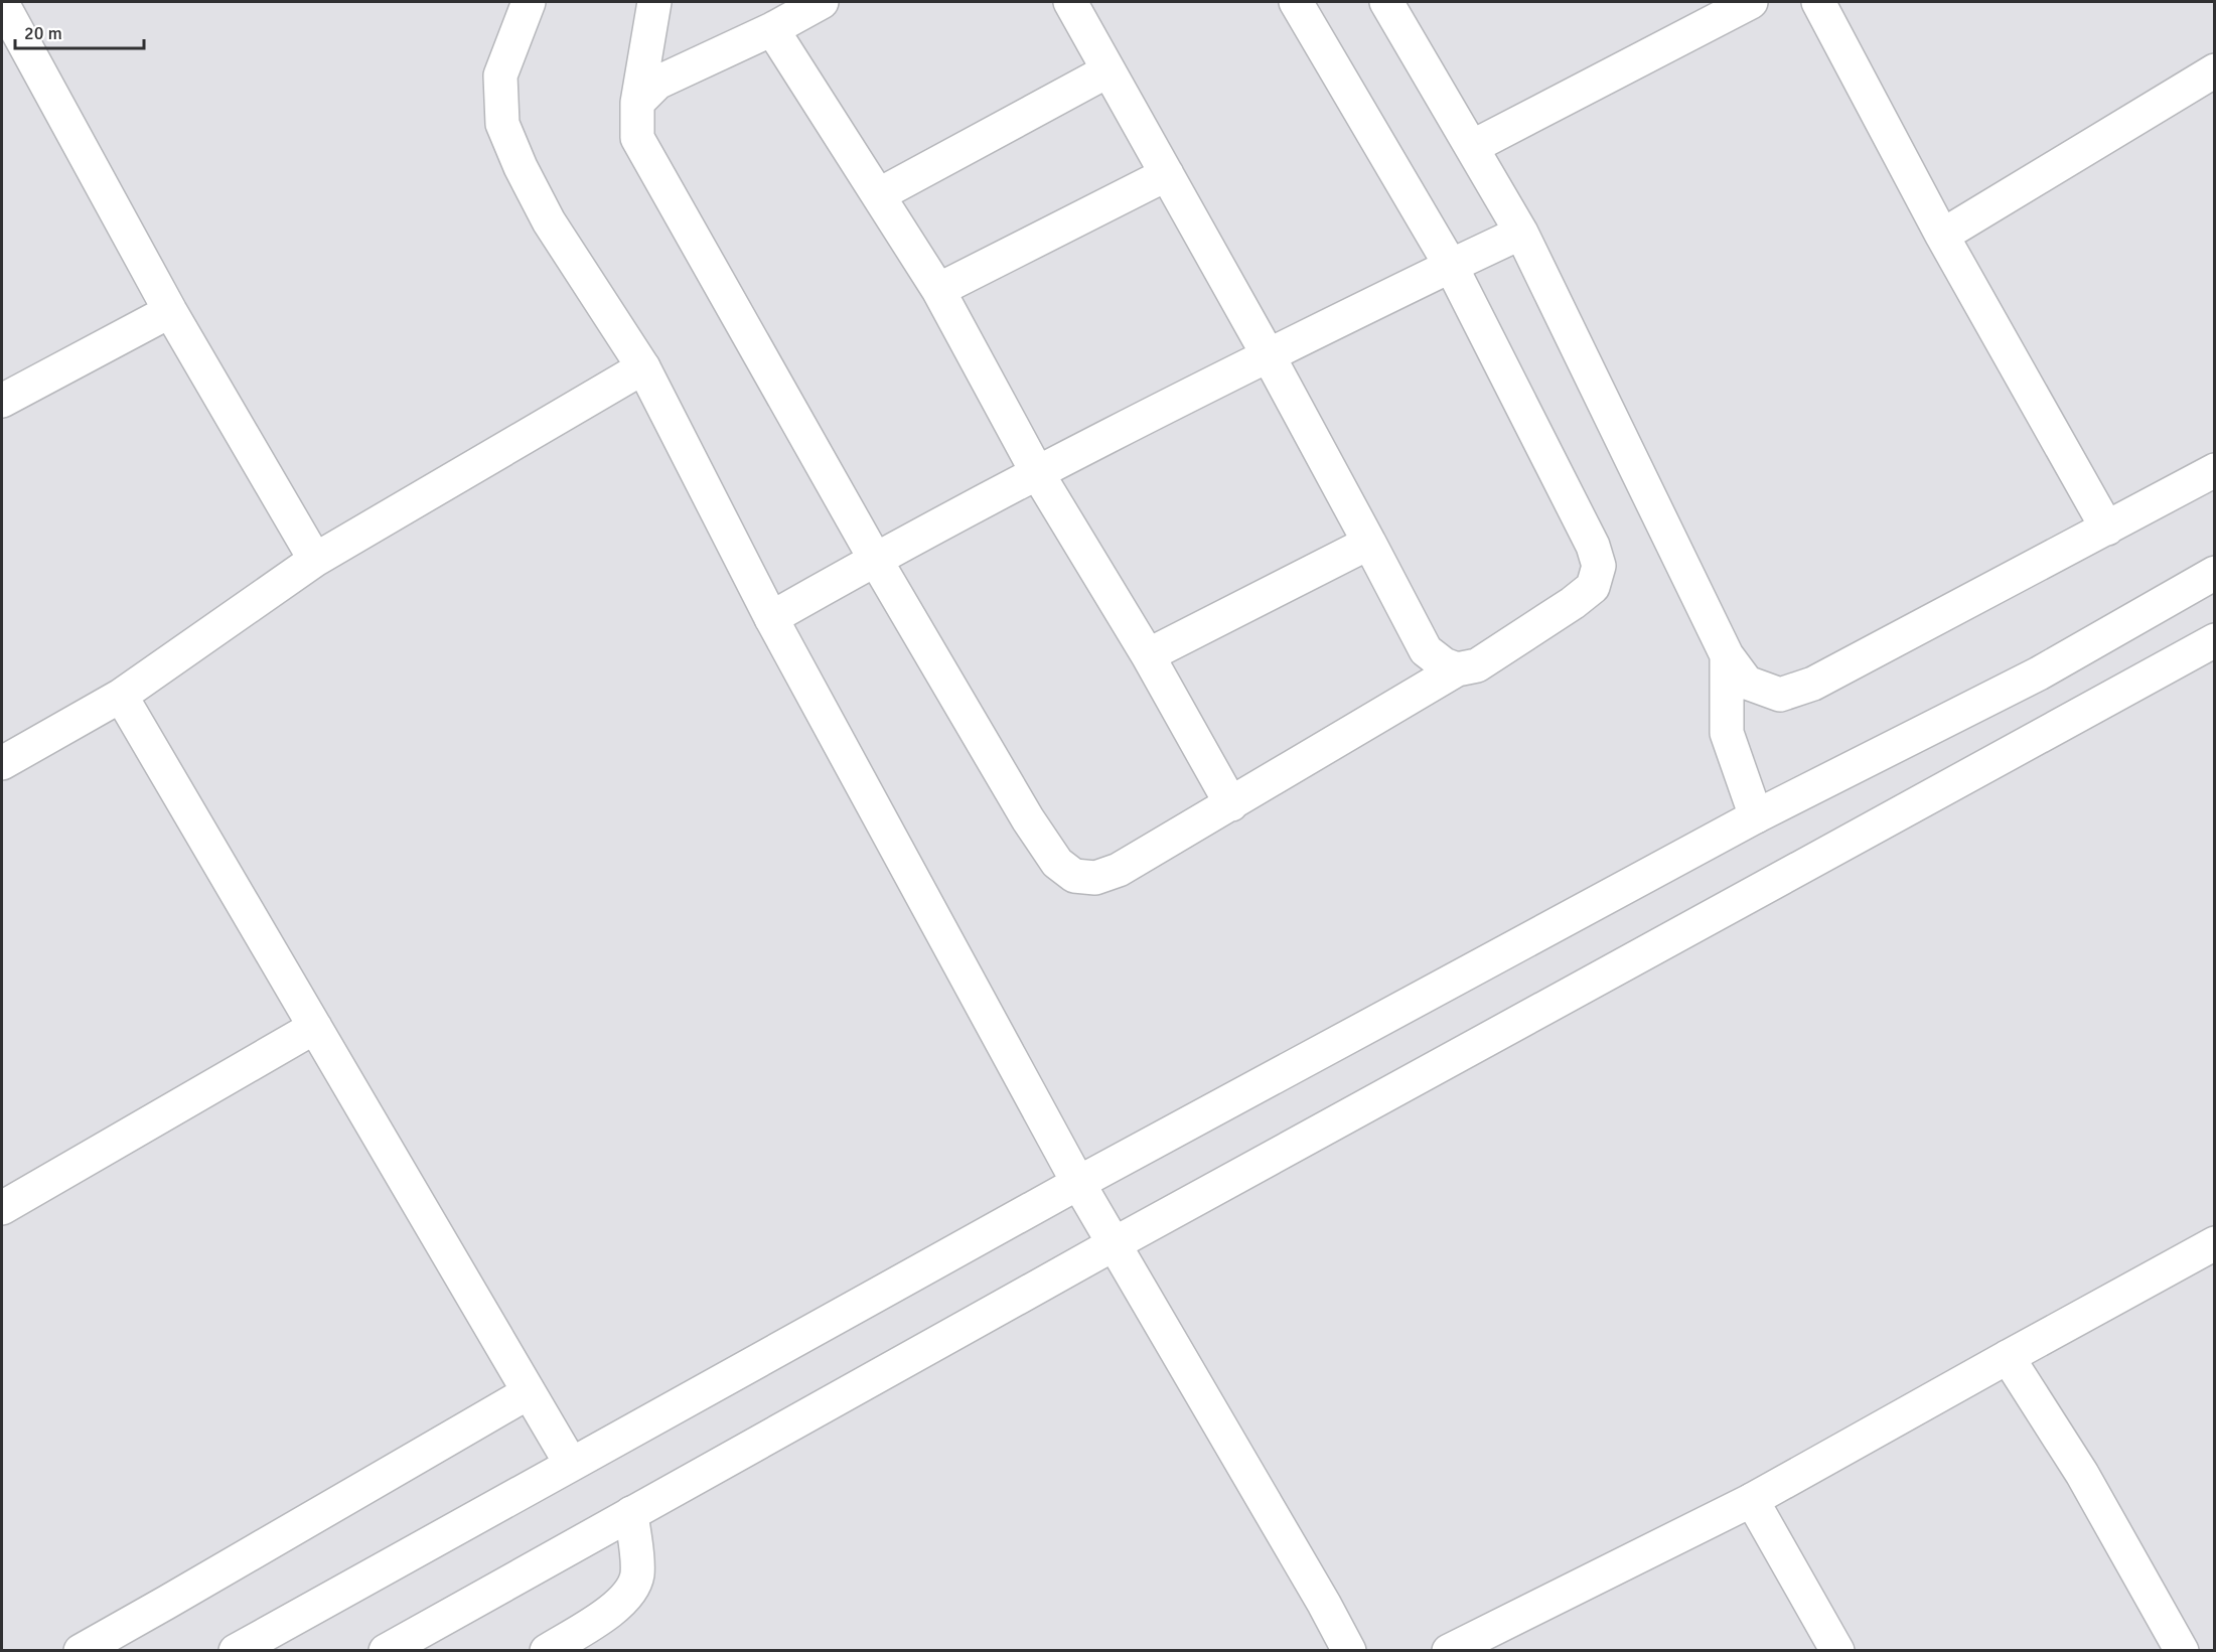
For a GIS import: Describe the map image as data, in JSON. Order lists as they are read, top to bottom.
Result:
{
  "scale_bar": "20 m"
}
